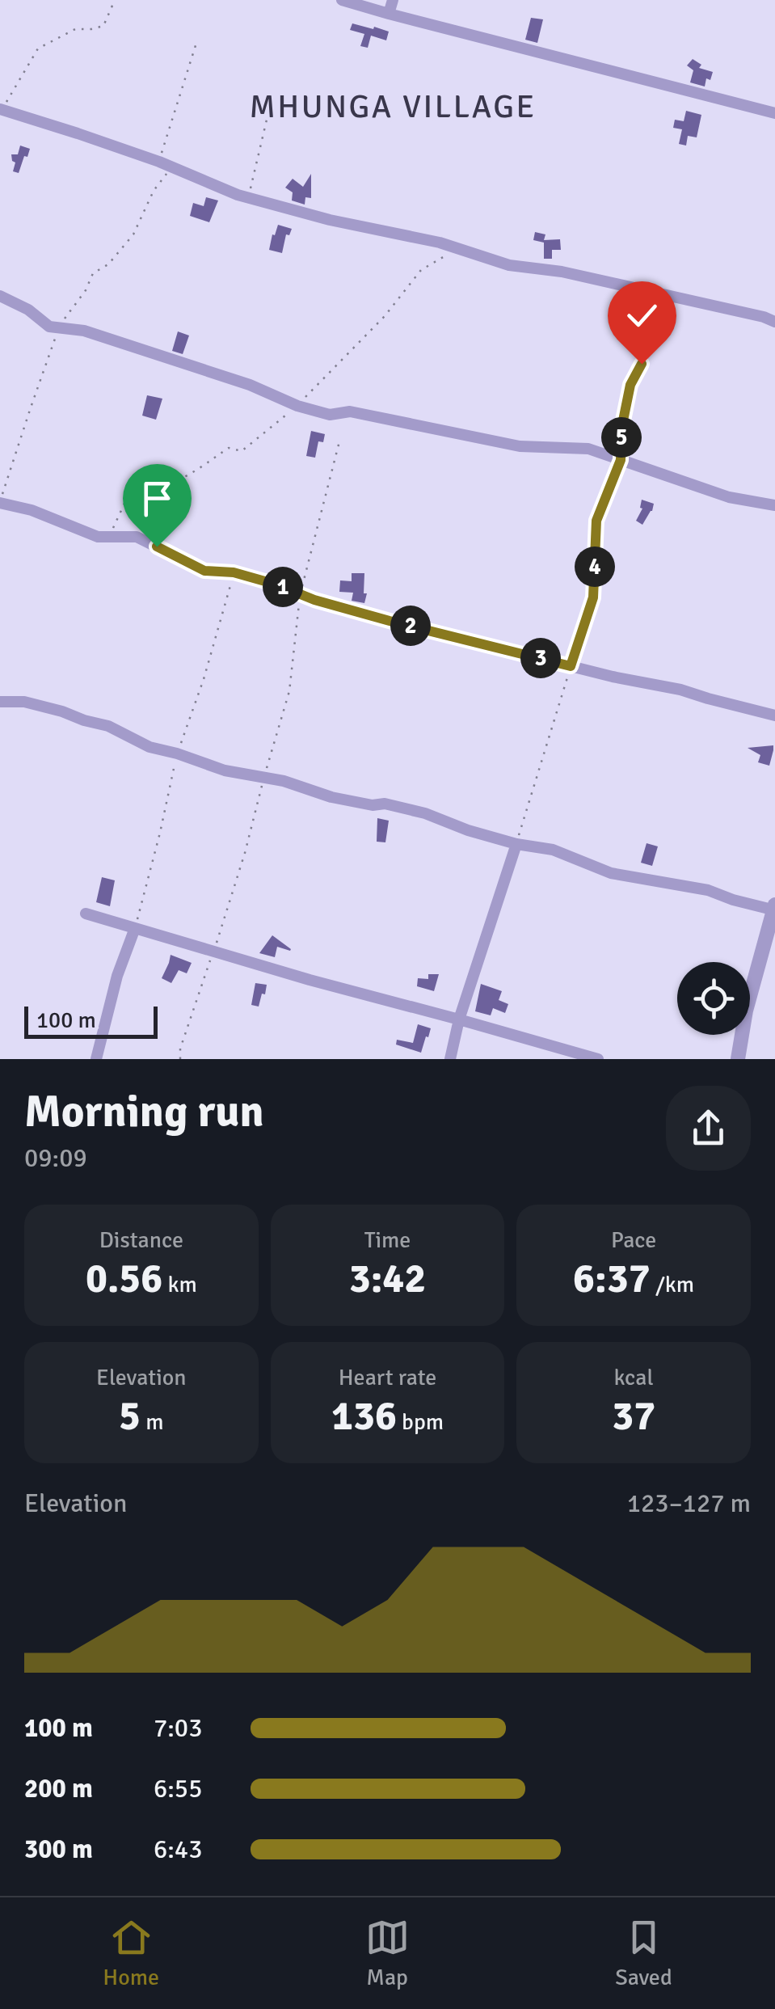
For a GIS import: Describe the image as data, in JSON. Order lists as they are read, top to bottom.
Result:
{
  "districts": ["MHUNGA VILLAGE"],
  "scale_bar": "100 m",
  "page": {
    "pins": [
      "5",
      "4",
      "1",
      "2",
      "3"
    ],
    "scale": "100 m",
    "heading": ["Morning run", "09:09"],
    "stats": [
      ["Distance", "0.56 km"],
      ["Time", "3:42"],
      ["Pace", "6:37 /km"],
      ["Elevation", "5 m"],
      ["Heart rate", "136 bpm"],
      ["kcal", "37"]
    ],
    "chart": ["Elevation", "123–127 m"],
    "list": [
      {
        "name": "100 m",
        "note": "7:03"
      },
      {
        "name": "200 m",
        "note": "6:55"
      },
      {
        "name": "300 m",
        "note": "6:43"
      }
    ],
    "tabs": ["Home", "Map", "Saved"]
  }
}
